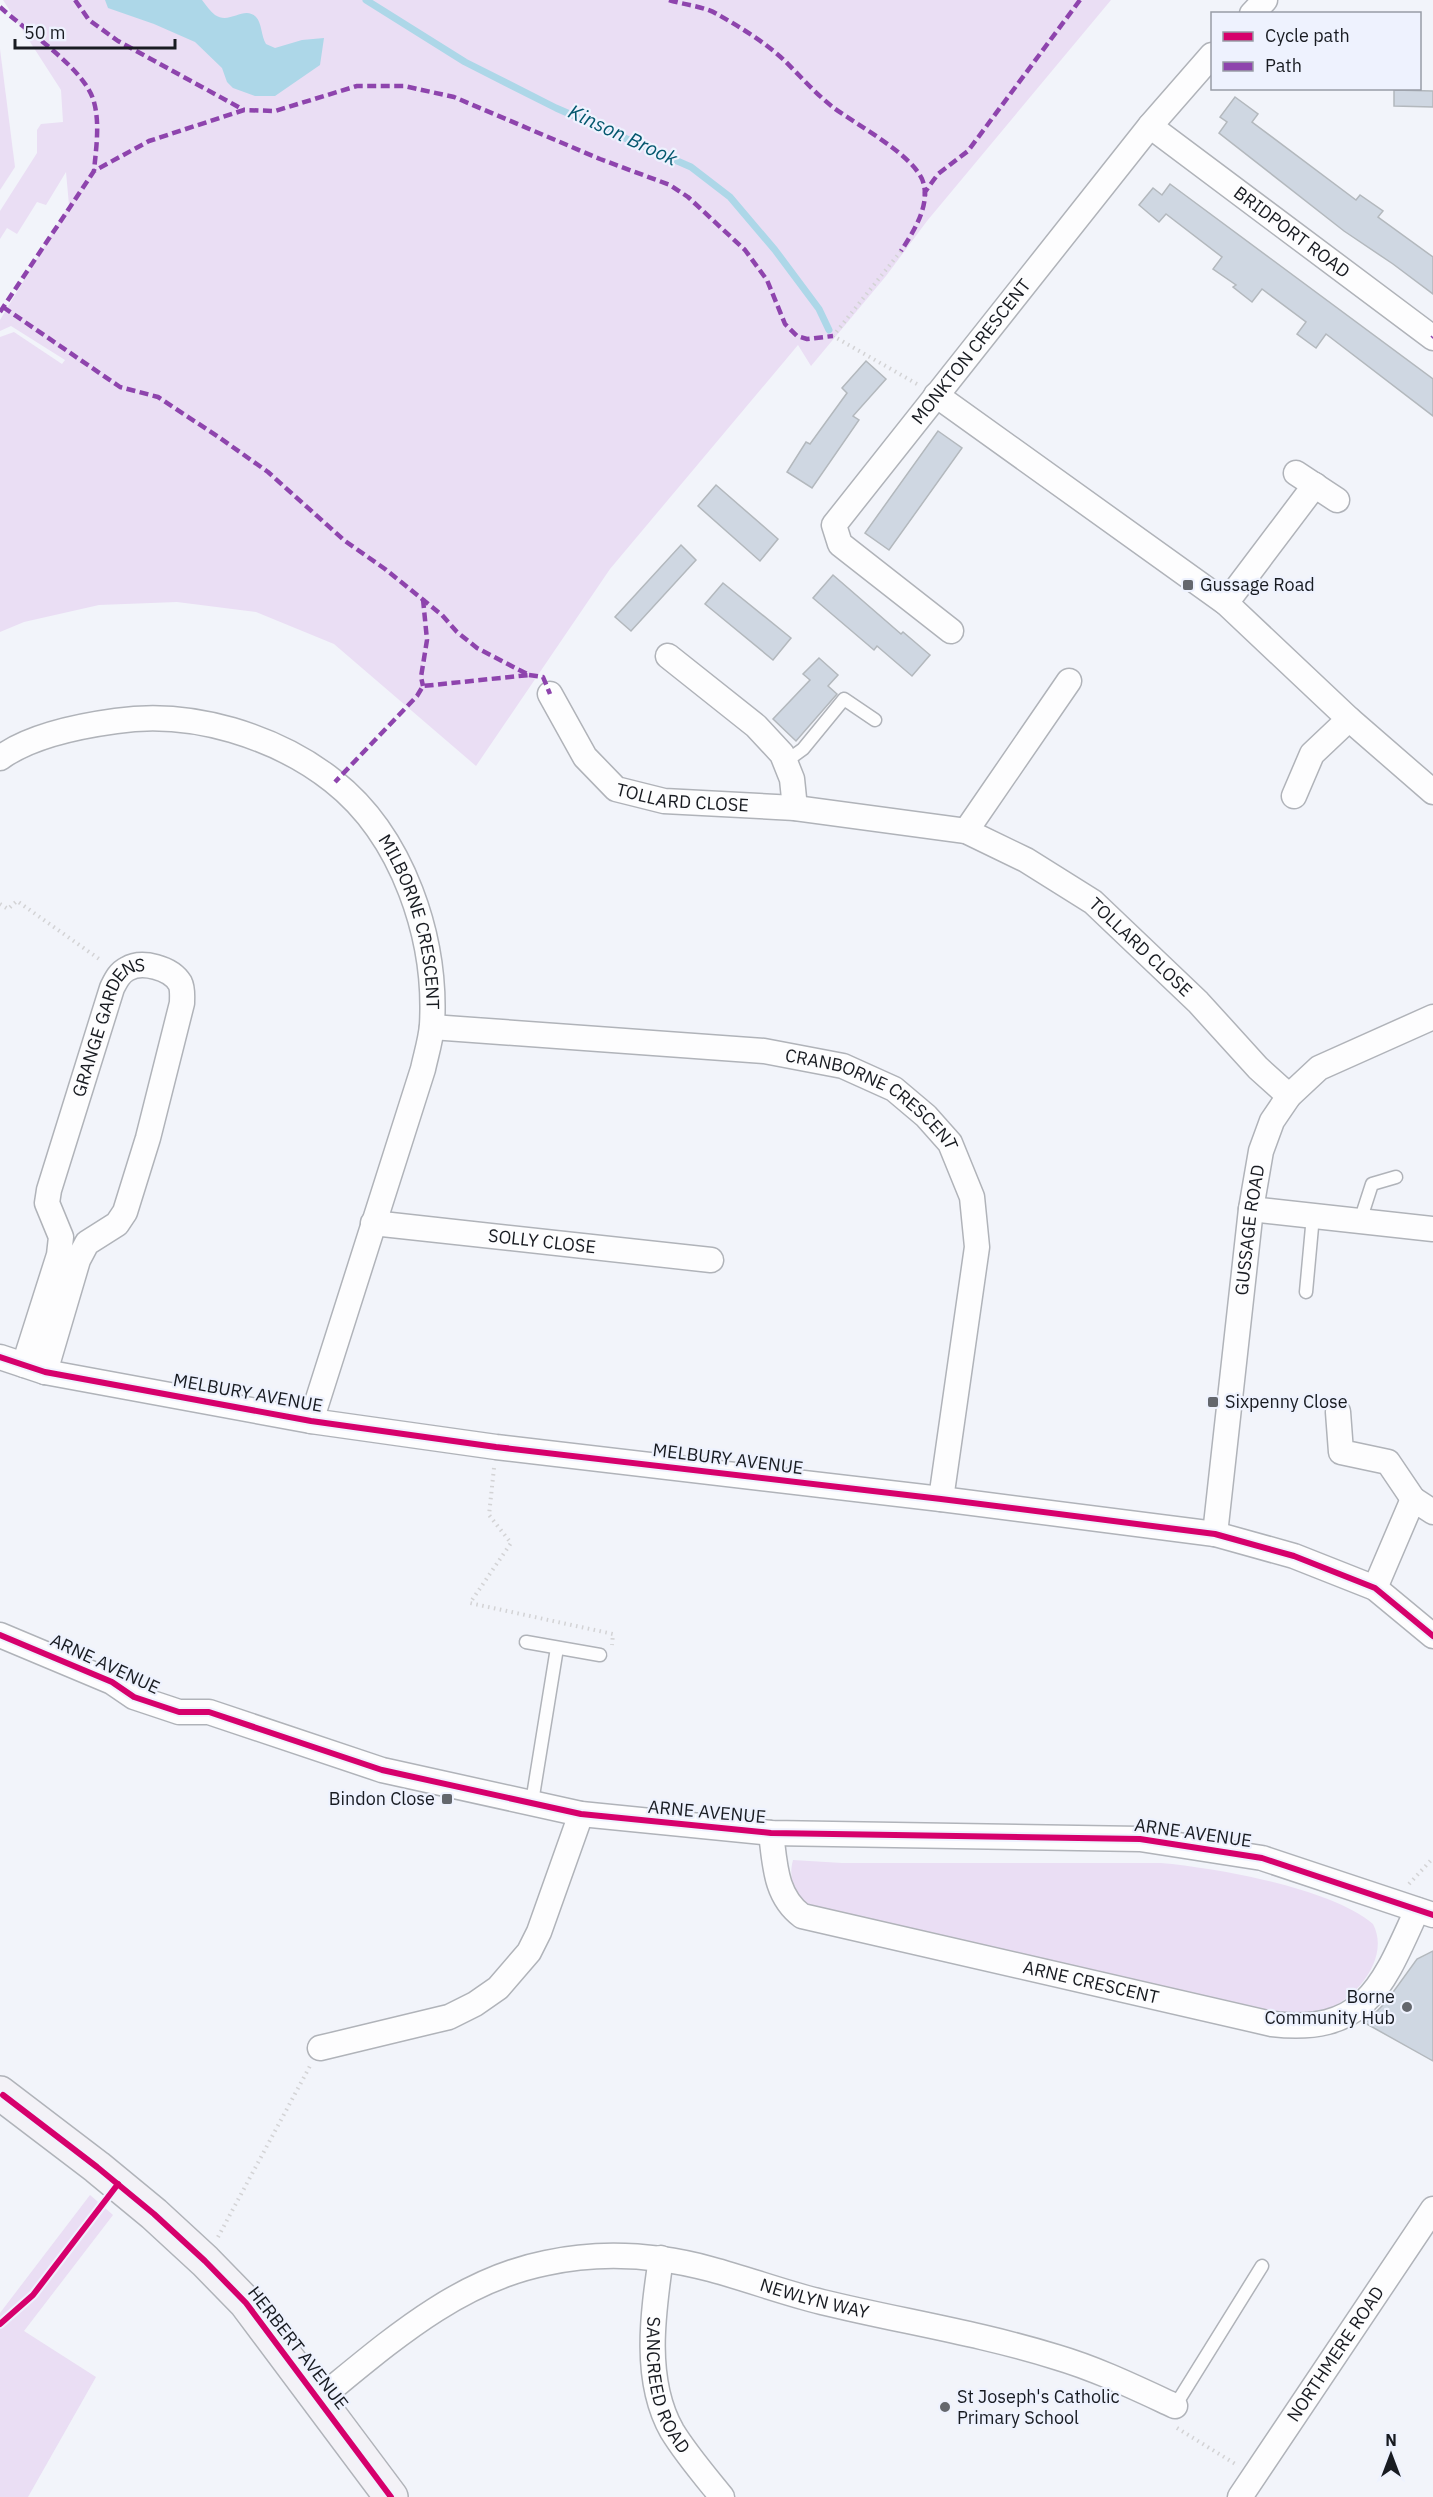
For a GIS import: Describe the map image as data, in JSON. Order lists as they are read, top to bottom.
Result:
{
  "streets": {
    "street": [
      "BRIDPORT ROAD",
      "MONKTON CRESCENT",
      "TOLLARD CLOSE",
      "MILBORNE CRESCENT",
      "GRANGE GARDENS",
      "CRANBORNE CRESCENT",
      "GUSSAGE ROAD",
      "SOLLY CLOSE",
      "MELBURY AVENUE",
      "ARNE AVENUE",
      "ARNE CRESCENT",
      "NEWLYN WAY",
      "HERBERT AVENUE",
      "NORTHMERE ROAD",
      "SANCREED ROAD"
    ]
  },
  "crossings": [
    ["BRIDPORT ROAD", "MONKTON CRESCENT"],
    ["TOLLARD CLOSE", "GUSSAGE ROAD"],
    ["MILBORNE CRESCENT", "CRANBORNE CRESCENT"],
    ["MILBORNE CRESCENT", "SOLLY CLOSE"],
    ["MILBORNE CRESCENT", "MELBURY AVENUE"],
    ["CRANBORNE CRESCENT", "MELBURY AVENUE"],
    ["GUSSAGE ROAD", "MELBURY AVENUE"],
    ["ARNE AVENUE", "ARNE CRESCENT"],
    ["NEWLYN WAY", "HERBERT AVENUE"],
    ["NEWLYN WAY", "SANCREED ROAD"]
  ],
  "water": ["Kinson Brook"],
  "places": {
    "transit": ["Gussage Road", "Sixpenny Close", "Bindon Close"],
    "other": ["Borne Community Hub", "St Joseph's Catholic Primary School"]
  },
  "legend": ["Cycle path", "Path"],
  "scale_bar": "50 m",
  "north": "top"
}
